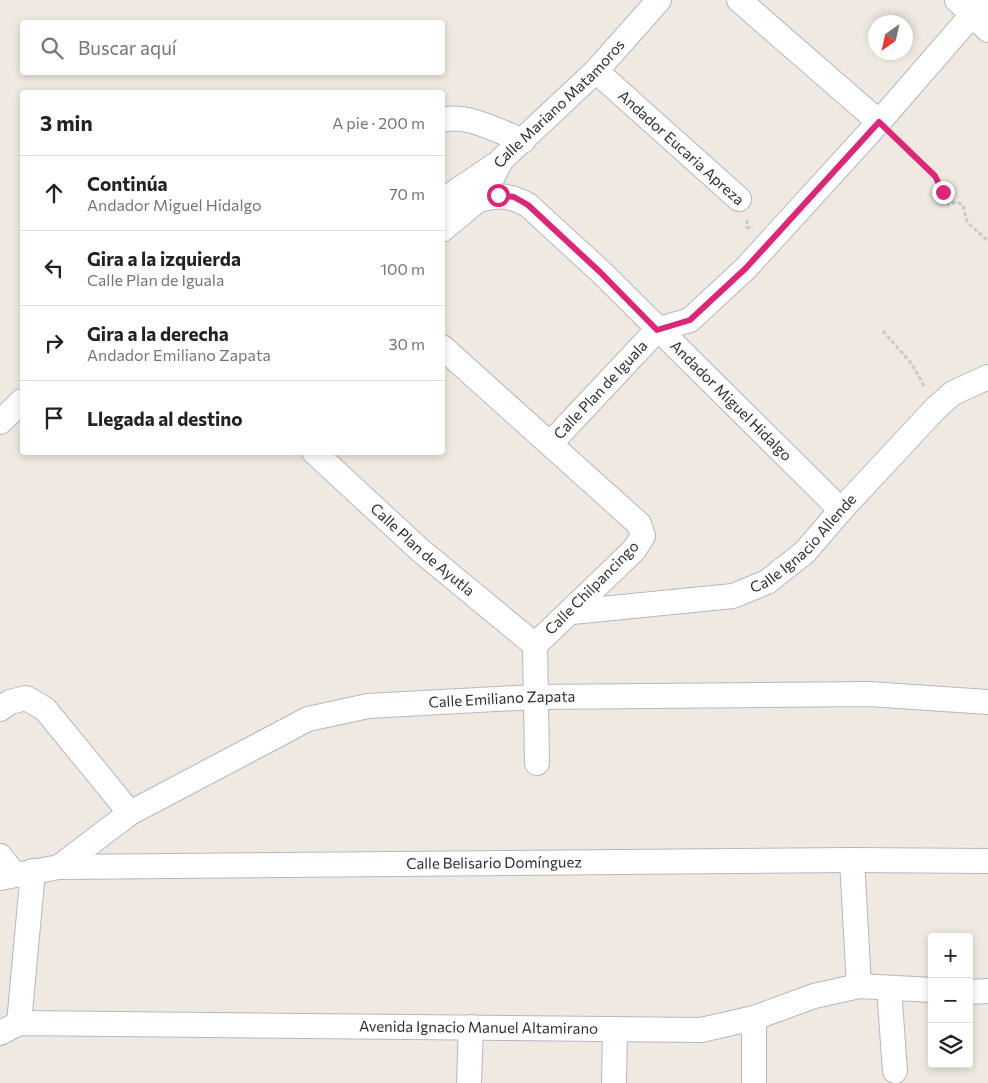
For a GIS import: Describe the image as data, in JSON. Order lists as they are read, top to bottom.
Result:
{
  "streets": {
    "street": [
      "Calle Mariano Matamoros",
      "Andador Eucaria Apreza",
      "Calle Plan de Iguala",
      "Andador Miguel Hidalgo",
      "Calle Ignacio Allende",
      "Calle Plan de Ayutla",
      "Calle Chilpancingo",
      "Calle Emiliano Zapata",
      "Calle Belisario Domínguez",
      "Avenida Ignacio Manuel Altamirano"
    ]
  },
  "crossings": [
    ["Calle Mariano Matamoros", "Andador Eucaria Apreza"],
    ["Calle Mariano Matamoros", "Andador Miguel Hidalgo"],
    ["Andador Eucaria Apreza", "Calle Plan de Iguala"],
    ["Calle Plan de Iguala", "Andador Miguel Hidalgo"],
    ["Calle Plan de Iguala", "Calle Chilpancingo"],
    ["Andador Miguel Hidalgo", "Calle Ignacio Allende"],
    ["Calle Ignacio Allende", "Calle Chilpancingo"],
    ["Calle Plan de Ayutla", "Calle Chilpancingo"],
    ["Calle Emiliano Zapata", "Calle Belisario Domínguez"]
  ],
  "north": "bottom left",
  "page": {
    "search": "Buscar aquí",
    "heading": ["3 min", "A pie · 200 m"],
    "list": [
      ["Continúa", "Andador Miguel Hidalgo", "70 m"],
      ["Gira a la izquierda", "Calle Plan de Iguala", "100 m"],
      ["Gira a la derecha", "Andador Emiliano Zapata", "30 m"],
      "Llegada al destino"
    ],
    "map_buttons": ["+", "−"]
  }
}
